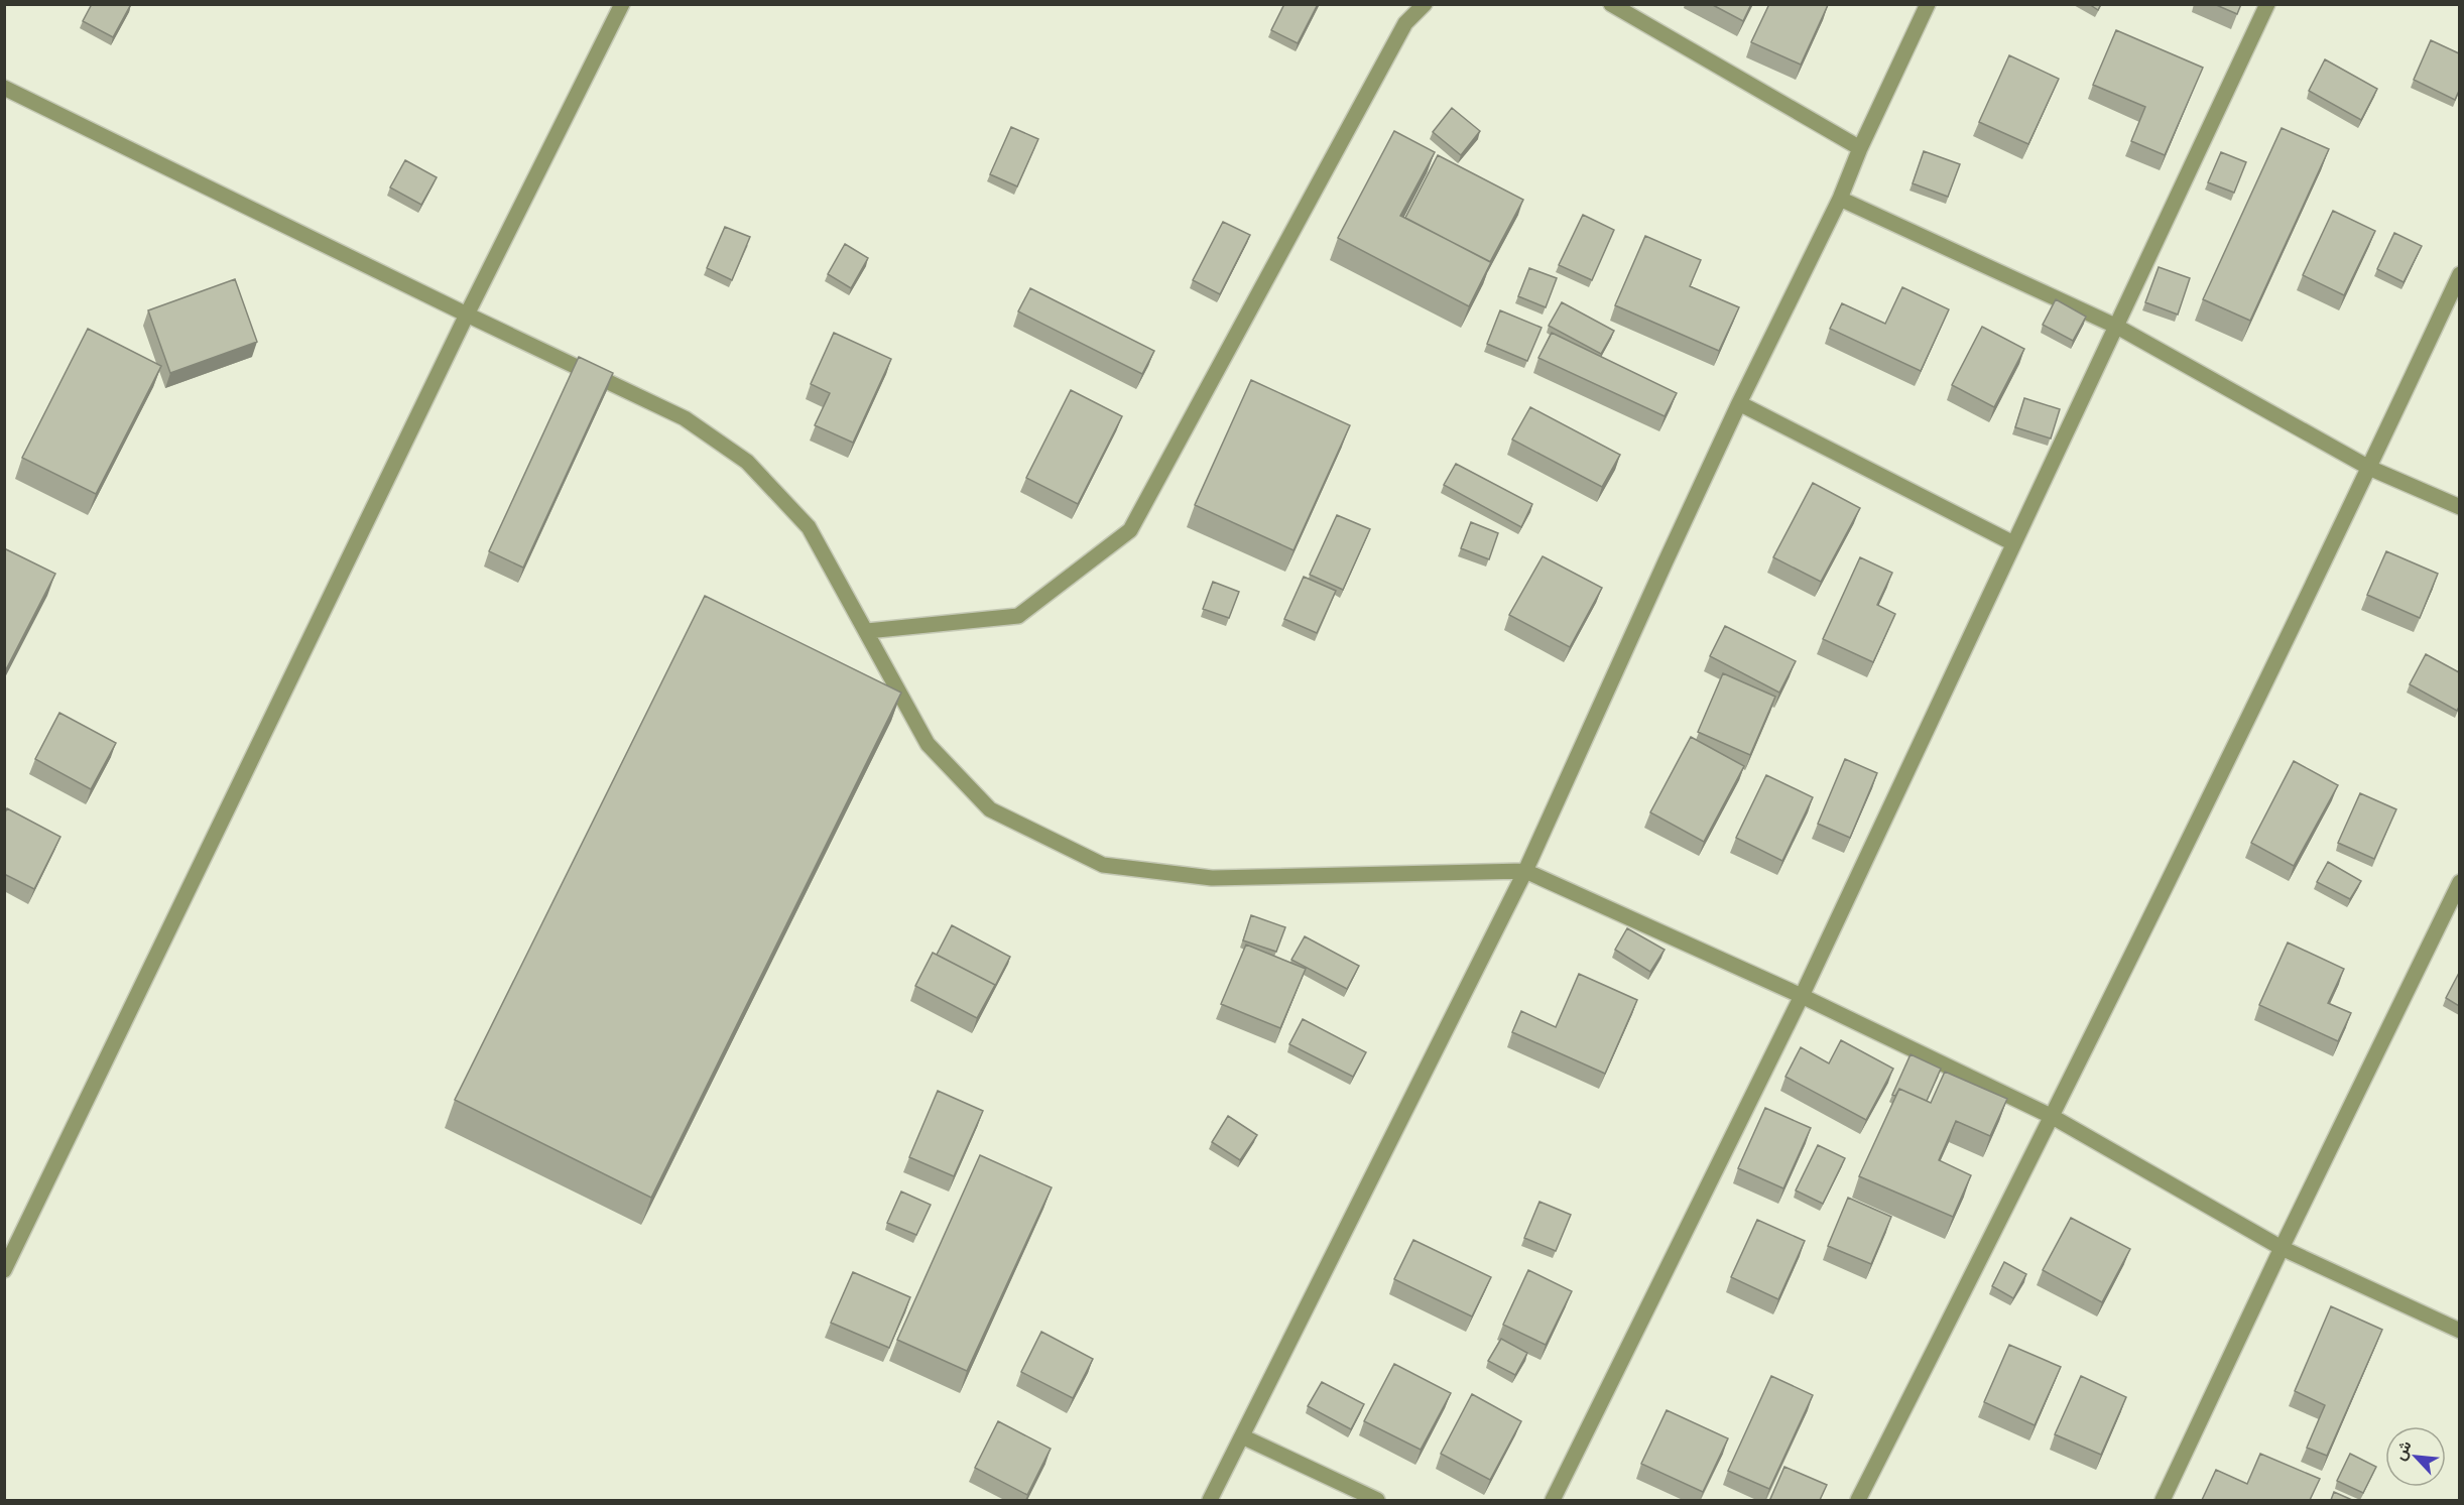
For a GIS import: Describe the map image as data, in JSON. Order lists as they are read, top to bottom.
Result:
{
  "north": "top left"
}
